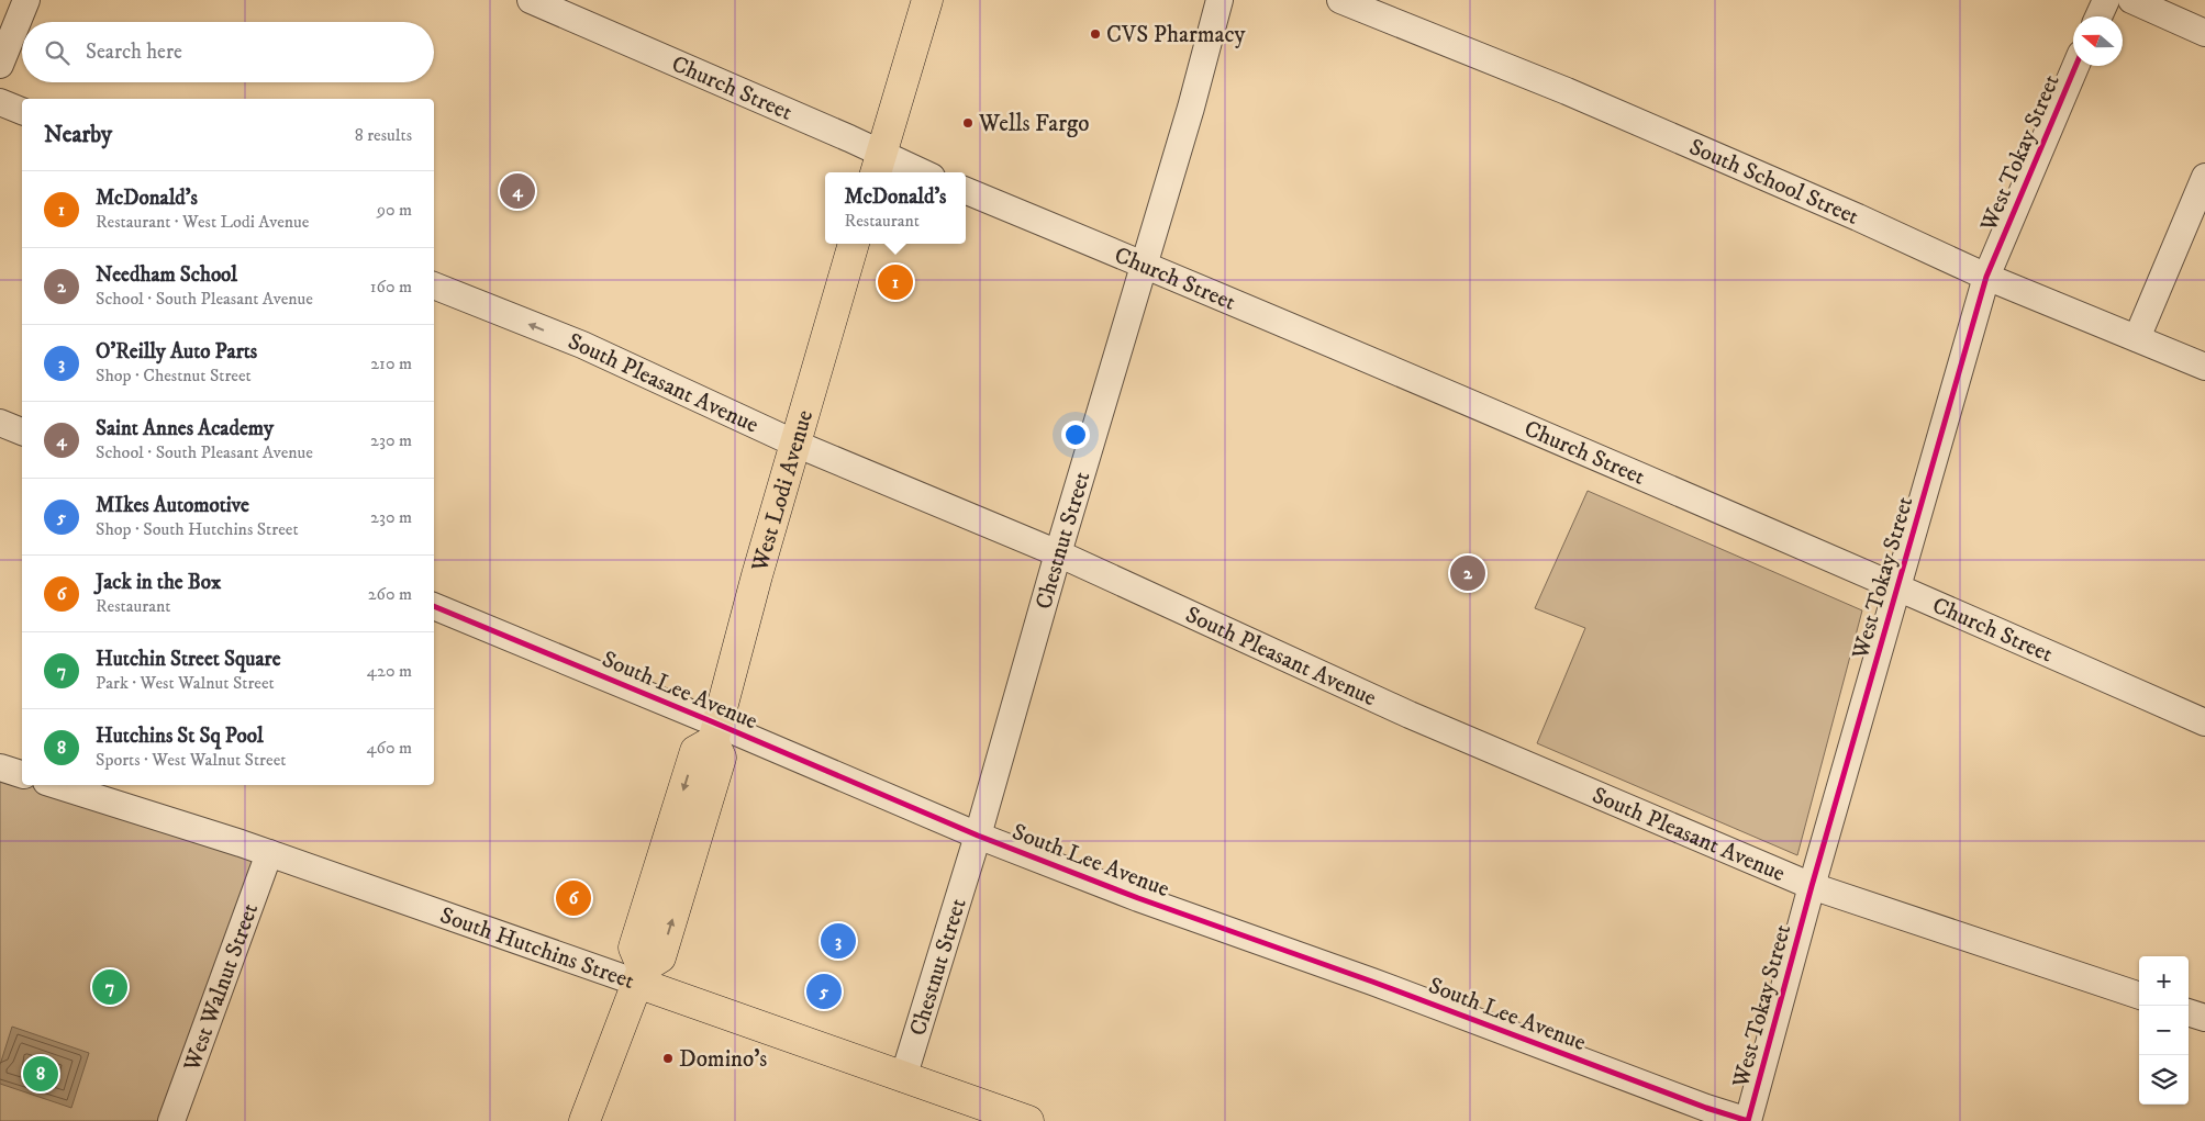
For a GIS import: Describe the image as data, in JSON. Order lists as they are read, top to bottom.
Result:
{
  "streets": {
    "main road": ["West Lodi Avenue", "South Hutchins Street"],
    "street": [
      "Church Street",
      "West Tokay Street",
      "South School Street",
      "South Pleasant Avenue",
      "Chestnut Street",
      "South Lee Avenue",
      "West Walnut Street"
    ]
  },
  "crossings": [
    ["Church Street", "West Tokay Street"],
    ["Church Street", "Chestnut Street"],
    ["West Tokay Street", "South School Street"],
    ["West Tokay Street", "South Pleasant Avenue"],
    ["West Tokay Street", "South Lee Avenue"],
    ["South Pleasant Avenue", "West Lodi Avenue"],
    ["South Pleasant Avenue", "Chestnut Street"],
    ["West Lodi Avenue", "South Lee Avenue"],
    ["Chestnut Street", "South Lee Avenue"],
    ["Chestnut Street", "South Hutchins Street"],
    ["South Hutchins Street", "West Walnut Street"]
  ],
  "places": ["CVS Pharmacy", "Wells Fargo", "Domino's"],
  "north": "left",
  "page": {
    "search": "Search here",
    "heading": ["Nearby", "8 results"],
    "list": [
      {
        "mark": "1",
        "name": "McDonald's",
        "note": "Restaurant · West Lodi Avenue",
        "value": "90 m"
      },
      {
        "mark": "2",
        "name": "Needham School",
        "note": "School · South Pleasant Avenue",
        "value": "160 m"
      },
      {
        "mark": "3",
        "name": "O'Reilly Auto Parts",
        "note": "Shop · Chestnut Street",
        "value": "210 m"
      },
      {
        "mark": "4",
        "name": "Saint Annes Academy",
        "note": "School · South Pleasant Avenue",
        "value": "230 m"
      },
      {
        "mark": "5",
        "name": "MIkes Automotive",
        "note": "Shop · South Hutchins Street",
        "value": "230 m"
      },
      {
        "mark": "6",
        "name": "Jack in the Box",
        "note": "Restaurant",
        "value": "260 m"
      },
      {
        "mark": "7",
        "name": "Hutchin Street Square",
        "note": "Park · West Walnut Street",
        "value": "420 m"
      },
      {
        "mark": "8",
        "name": "Hutchins St Sq Pool",
        "note": "Sports · West Walnut Street",
        "value": "460 m"
      }
    ],
    "pins": [
      "4",
      "1",
      "2",
      "6",
      "3",
      "7",
      "5",
      "8"
    ],
    "popup": ["McDonald's", "Restaurant"],
    "map_buttons": ["+", "−"]
  }
}
